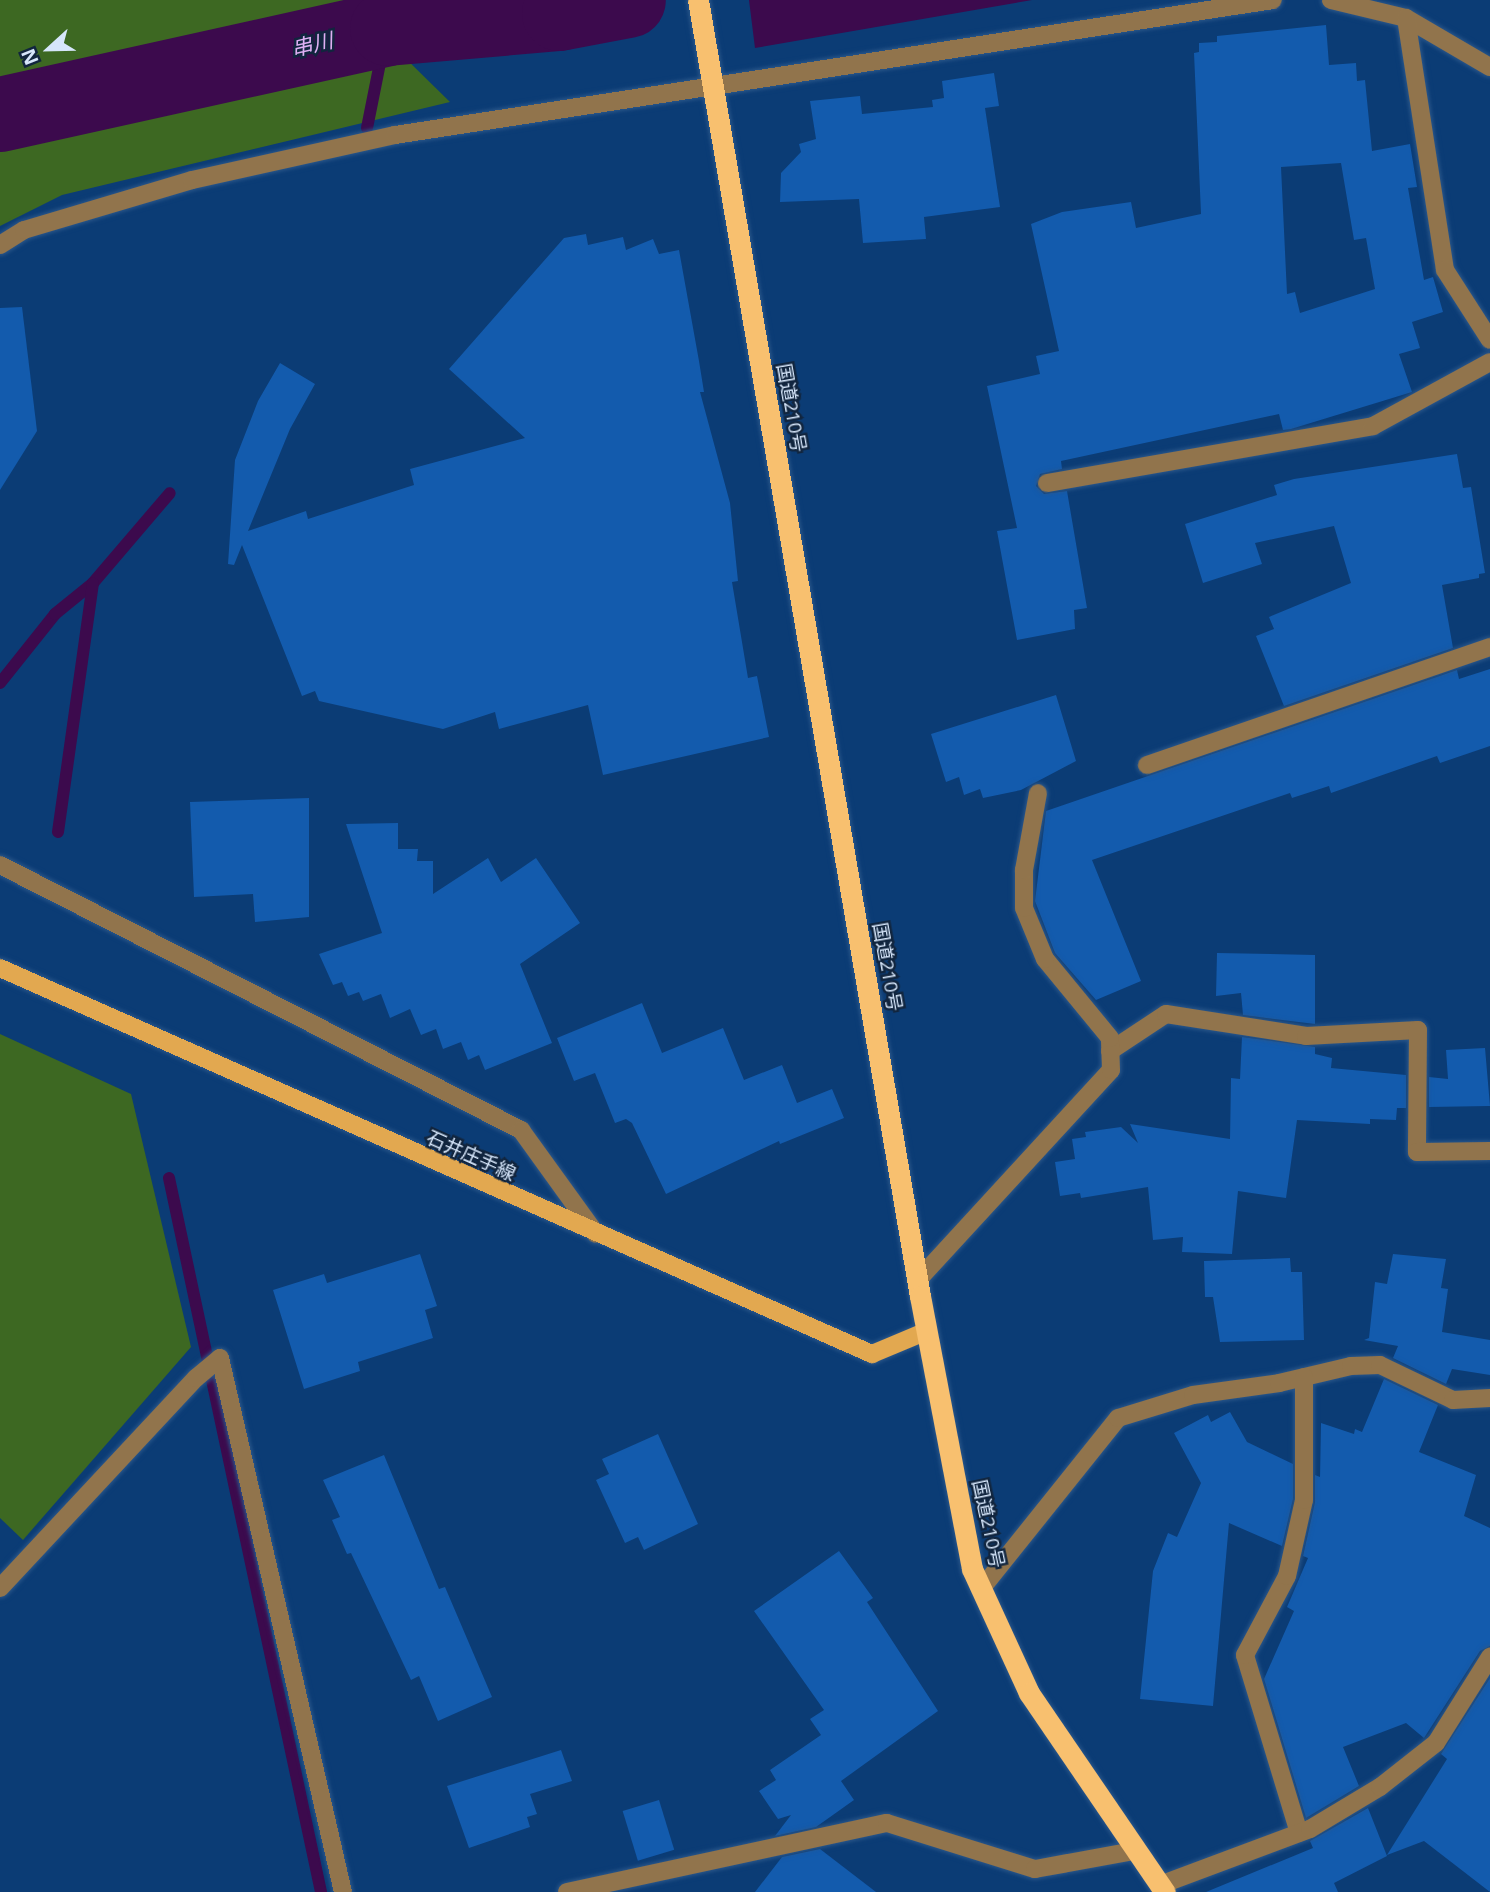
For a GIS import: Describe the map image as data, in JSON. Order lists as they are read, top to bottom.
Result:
{
  "streets": {
    "highway": ["国道210号"],
    "main road": ["石井庄手線"]
  },
  "crossings": [
    ["国道210号", "石井庄手線"]
  ],
  "water": ["串川"],
  "north": "left"
}
